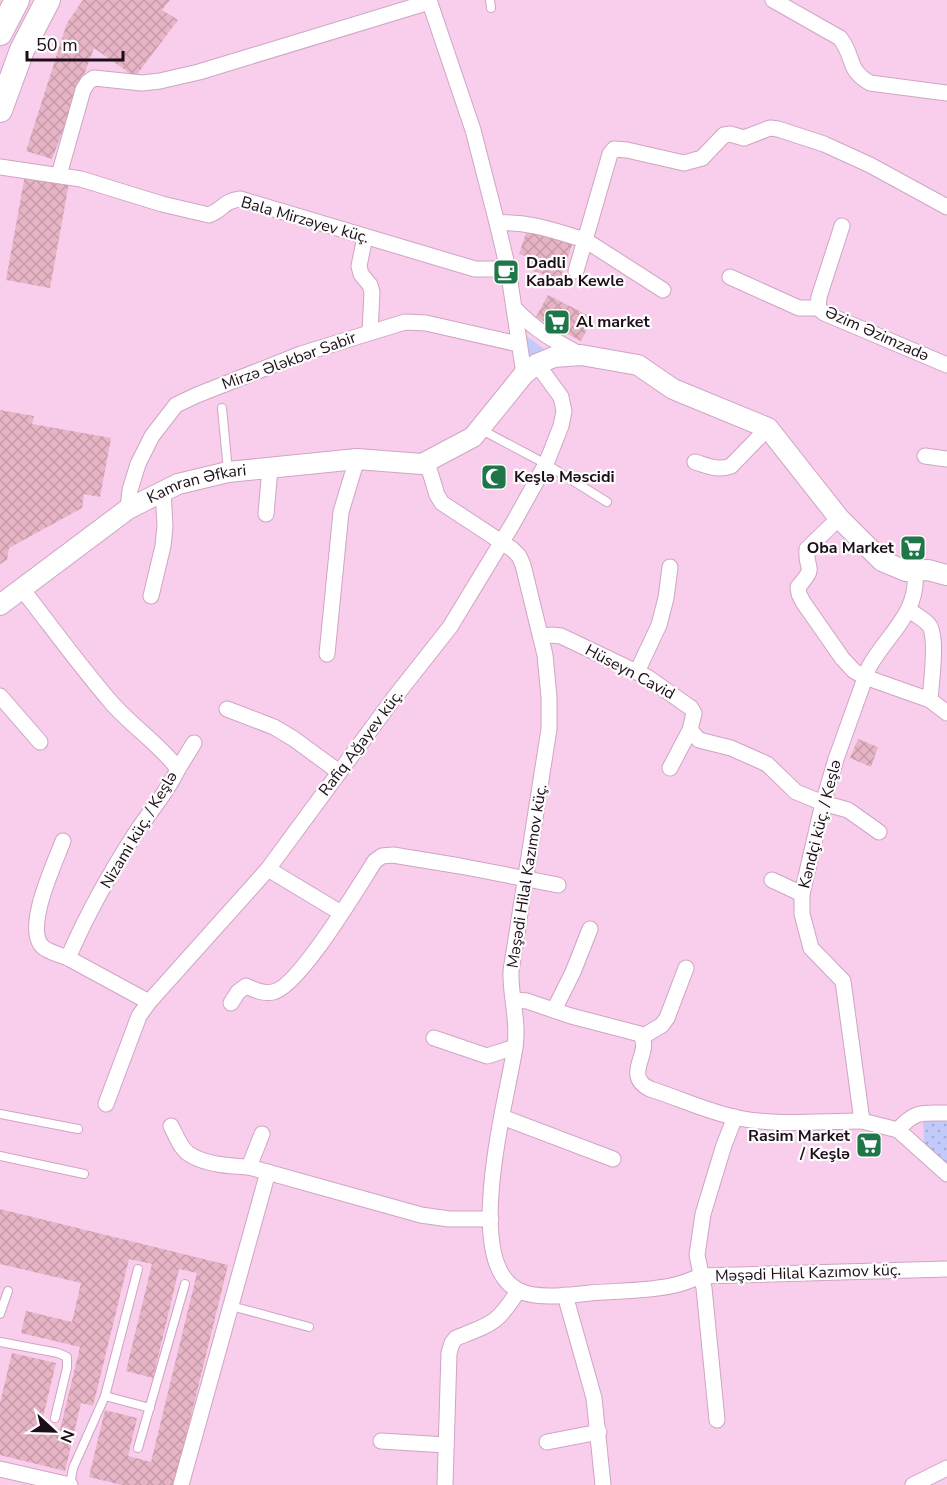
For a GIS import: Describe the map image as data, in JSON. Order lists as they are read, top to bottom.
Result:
{
  "streets": {
    "street": [
      "Bala Mirzəyev küç.",
      "Əzim Əzimzadə",
      "Mirzə Ələkbər Sabir",
      "Kamran Əfkari",
      "Hüseyn Cavid",
      "Rafiq Ağayev küç.",
      "Kəndçi küç. / Keşlə",
      "Nizami küç. / Keşlə",
      "Məşədi Hilal Kazımov küç."
    ]
  },
  "crossings": [
    ["Mirzə Ələkbər Sabir", "Kamran Əfkari"],
    ["Kamran Əfkari", "Nizami küç. / Keşlə"],
    ["Kamran Əfkari", "Məşədi Hilal Kazımov küç."],
    ["Hüseyn Cavid", "Məşədi Hilal Kazımov küç."],
    ["Rafiq Ağayev küç.", "Məşədi Hilal Kazımov küç."]
  ],
  "places": {
    "cafe": ["Dadli Kabab Kewle"],
    "supermarket": ["Al market", "Oba Market", "Rasim Market / Keşlə"],
    "mosque": ["Keşlə Məscidi"]
  },
  "scale_bar": "50 m",
  "north": "right"
}
